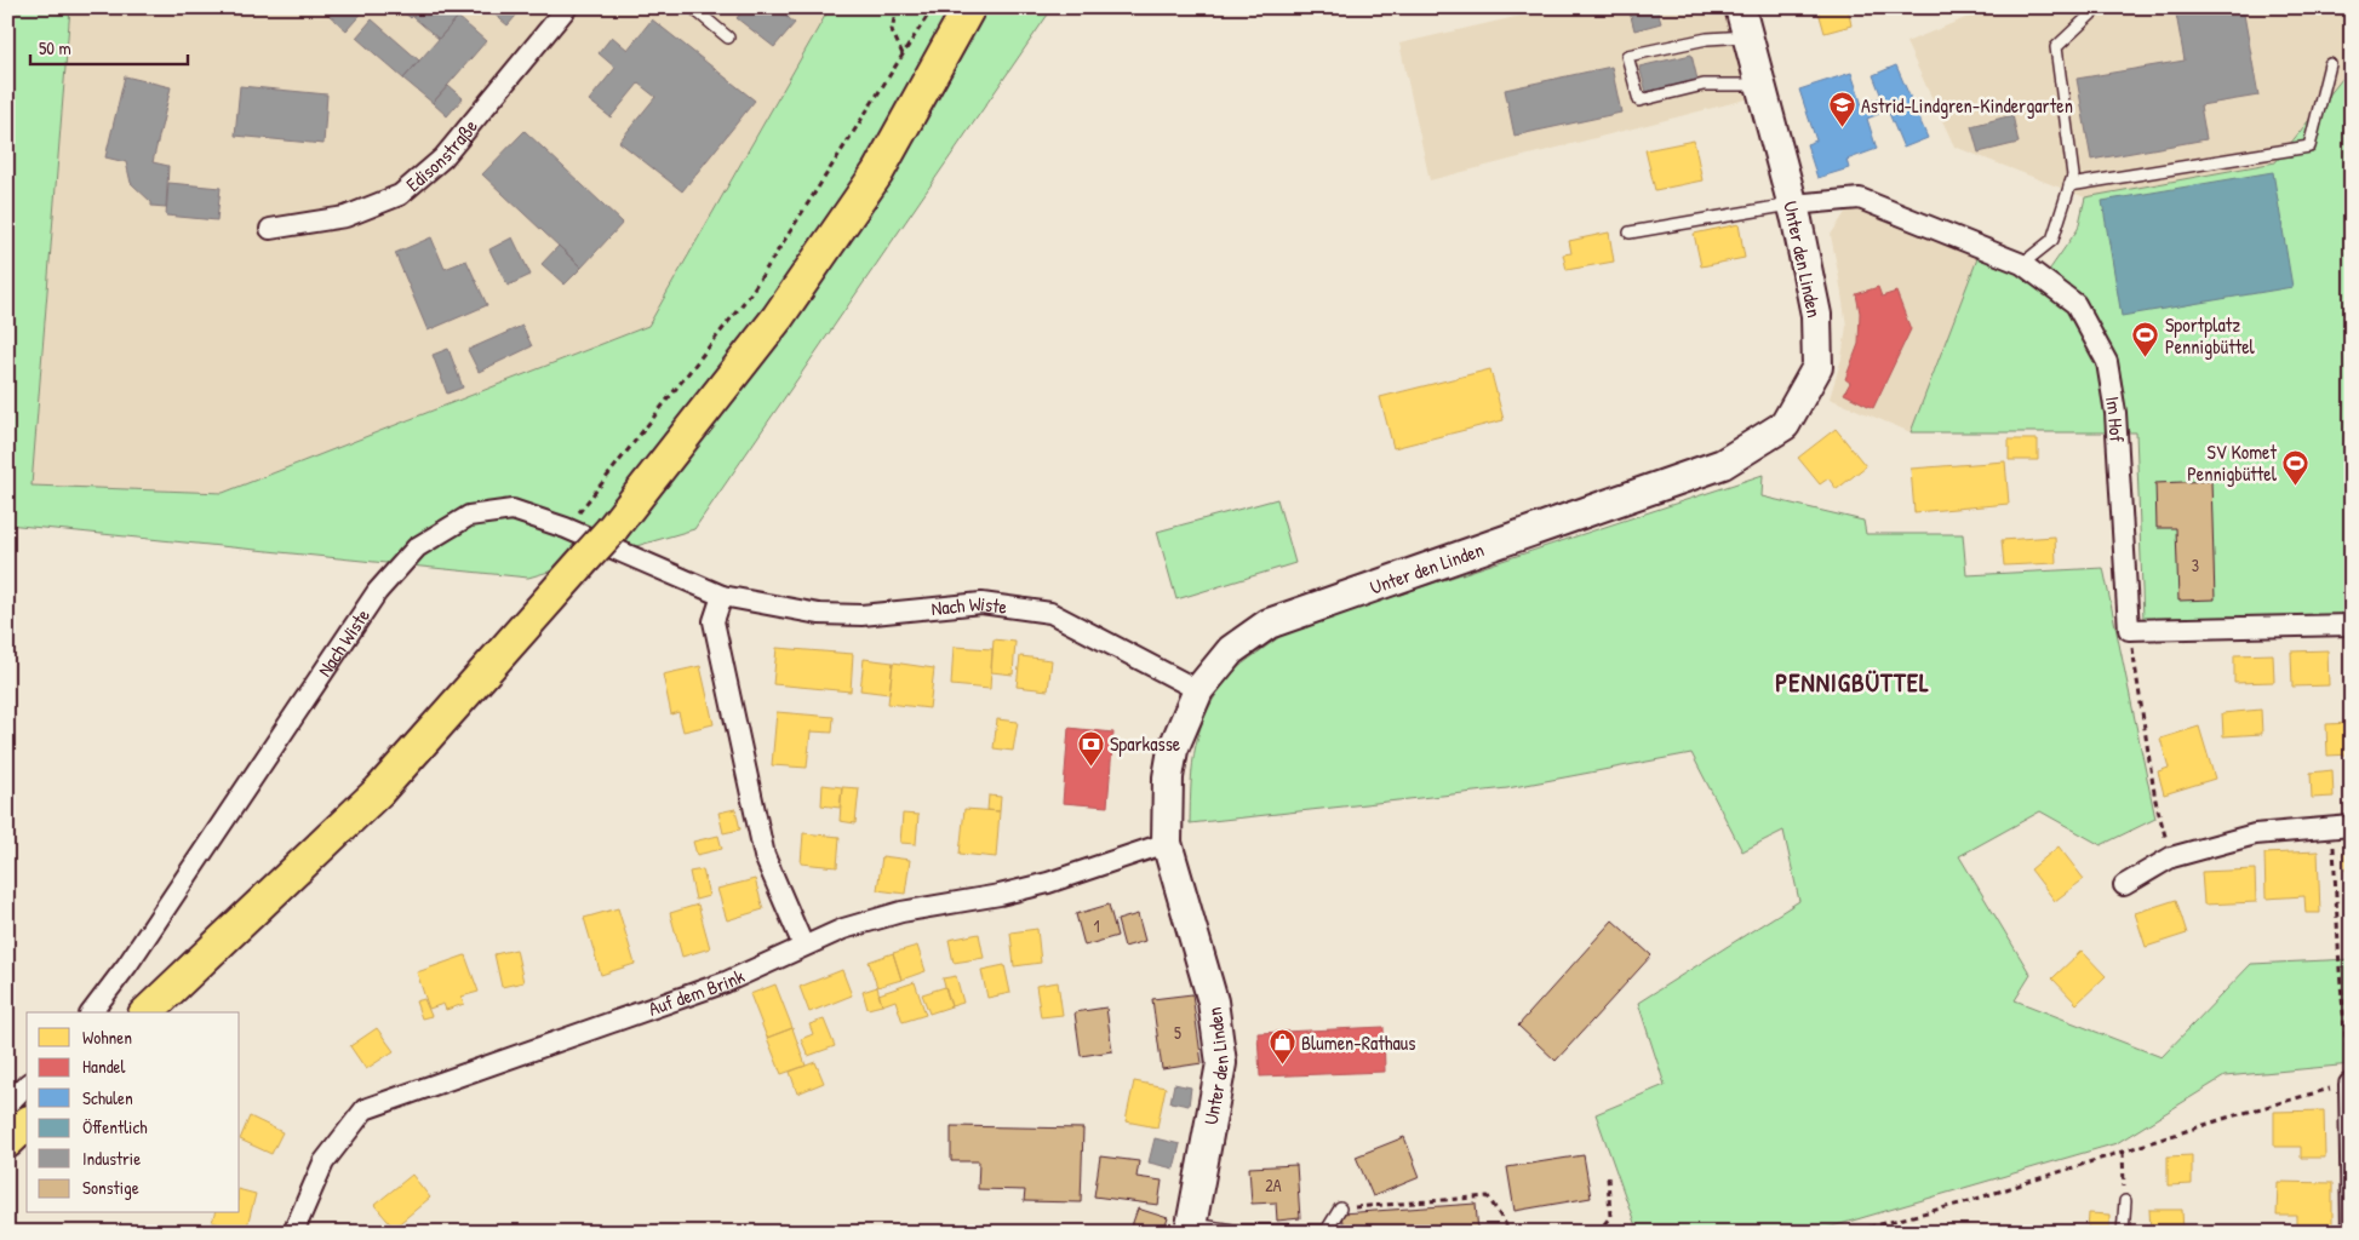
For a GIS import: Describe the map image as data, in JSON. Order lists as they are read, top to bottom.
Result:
{
  "streets": {
    "street": [
      "Edisonstraße",
      "Unter den Linden",
      "Im Hof",
      "Nach Wiste",
      "Auf dem Brink"
    ]
  },
  "crossings": [
    ["Unter den Linden", "Im Hof"],
    ["Unter den Linden", "Nach Wiste"],
    ["Unter den Linden", "Auf dem Brink"]
  ],
  "districts": ["PENNIGBÜTTEL"],
  "places": {
    "school or university": ["Astrid-Lindgren-Kindergarten"],
    "sports": ["Sportplatz Pennigbüttel", "SV Komet Pennigbüttel"],
    "bank": ["Sparkasse"],
    "shop": ["Blumen-Rathaus"]
  },
  "house_numbers": [
    "3",
    "1",
    "5",
    "2A"
  ],
  "legend": [
    "Wohnen",
    "Handel",
    "Schulen",
    "Öffentlich",
    "Industrie",
    "Sonstige"
  ],
  "scale_bar": "50 m"
}
